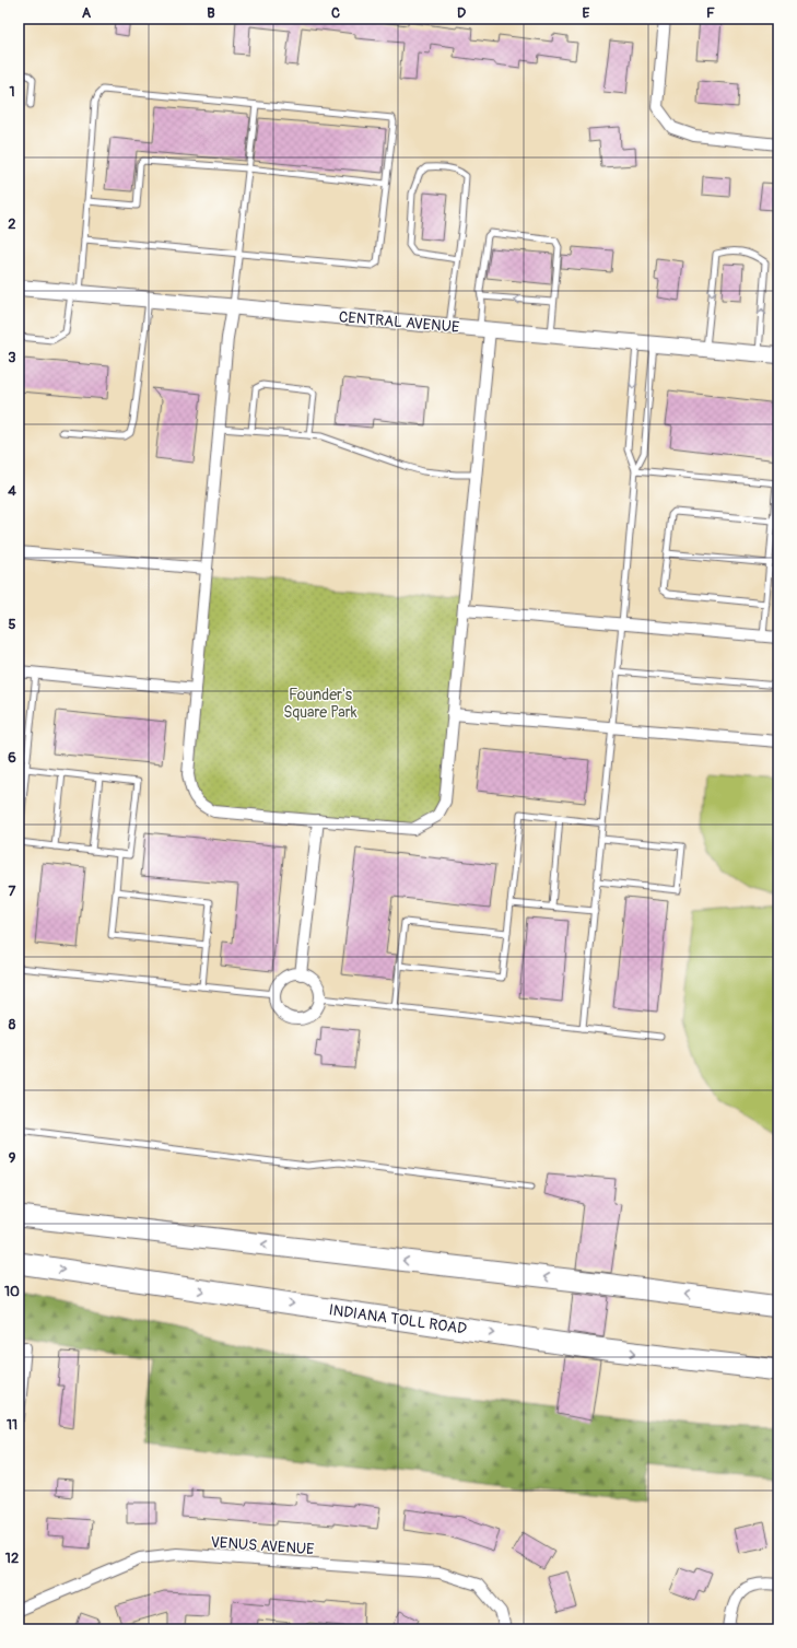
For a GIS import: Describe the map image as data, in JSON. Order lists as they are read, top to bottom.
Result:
{
  "streets": {
    "highway": ["INDIANA TOLL ROAD"],
    "main road": ["CENTRAL AVENUE"],
    "street": ["VENUS AVENUE"]
  },
  "parks": ["Founder's Square Park"],
  "grid": {
    "columns": [
      "A",
      "B",
      "C",
      "D",
      "E",
      "F"
    ],
    "rows": [
      "1",
      "2",
      "3",
      "4",
      "5",
      "6",
      "7",
      "8",
      "9",
      "10",
      "11",
      "12"
    ]
  }
}
